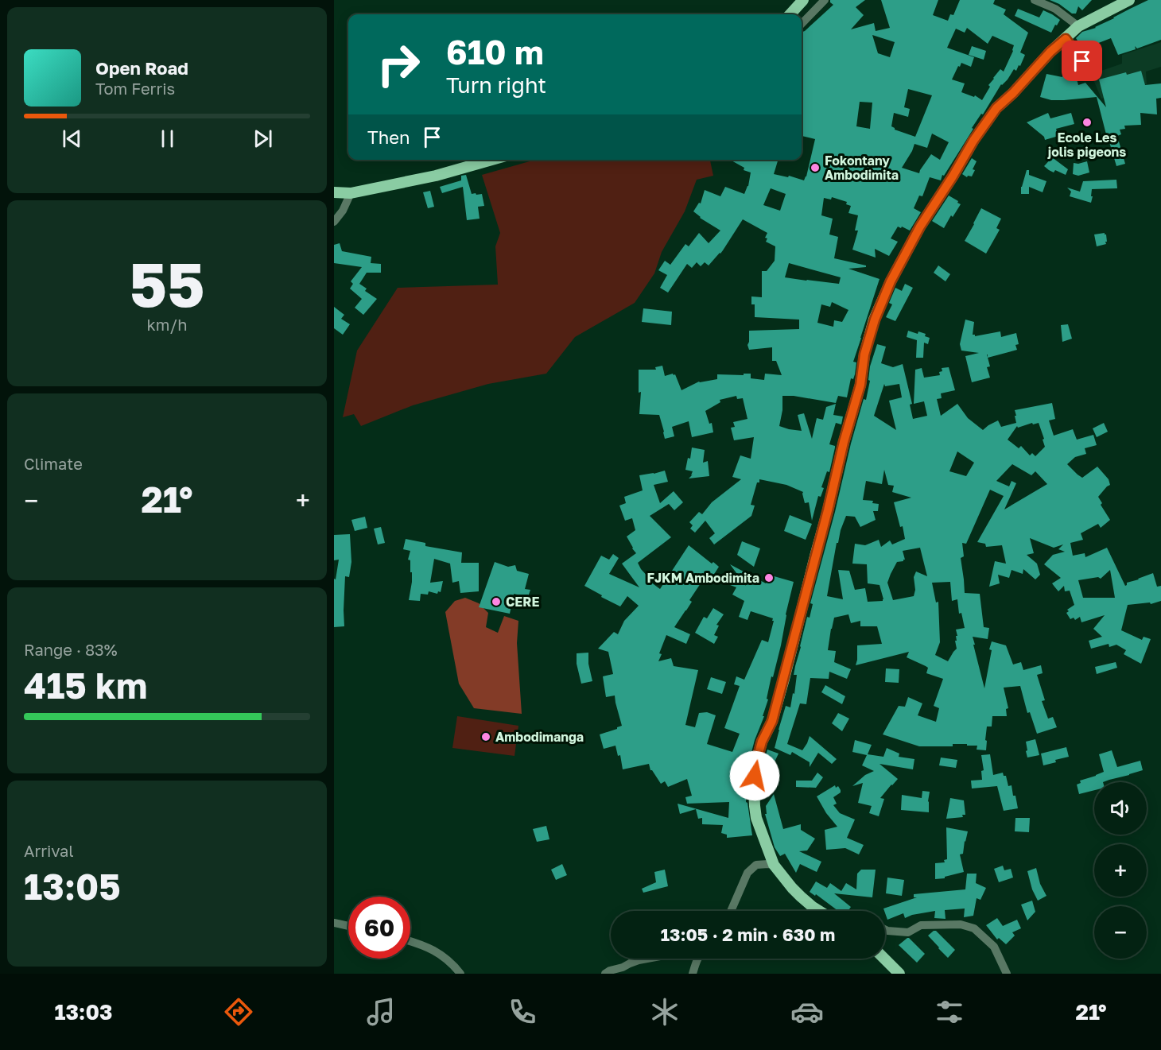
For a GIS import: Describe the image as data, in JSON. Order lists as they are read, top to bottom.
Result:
{
  "places": [
    "Ecole Les jolis pigeons",
    "Fokontany Ambodimita",
    "FJKM Ambodimita",
    "CERE",
    "Ambodimanga"
  ],
  "page": {
    "turn": ["610 m", "Turn right"],
    "song": ["Open Road", "Tom Ferris"],
    "then": "Then",
    "tile": [
      ["55", "km/h"],
      "Climate",
      ["Range · 83%", "415 km"],
      ["Arrival", "13:05"]
    ],
    "heat": ["−", "21°", "+"],
    "map_buttons": ["+", "−"],
    "limit": "60",
    "trip": "13:05 · 2 min · 630 m",
    "tabs": ["13:03", "21°"]
  }
}
